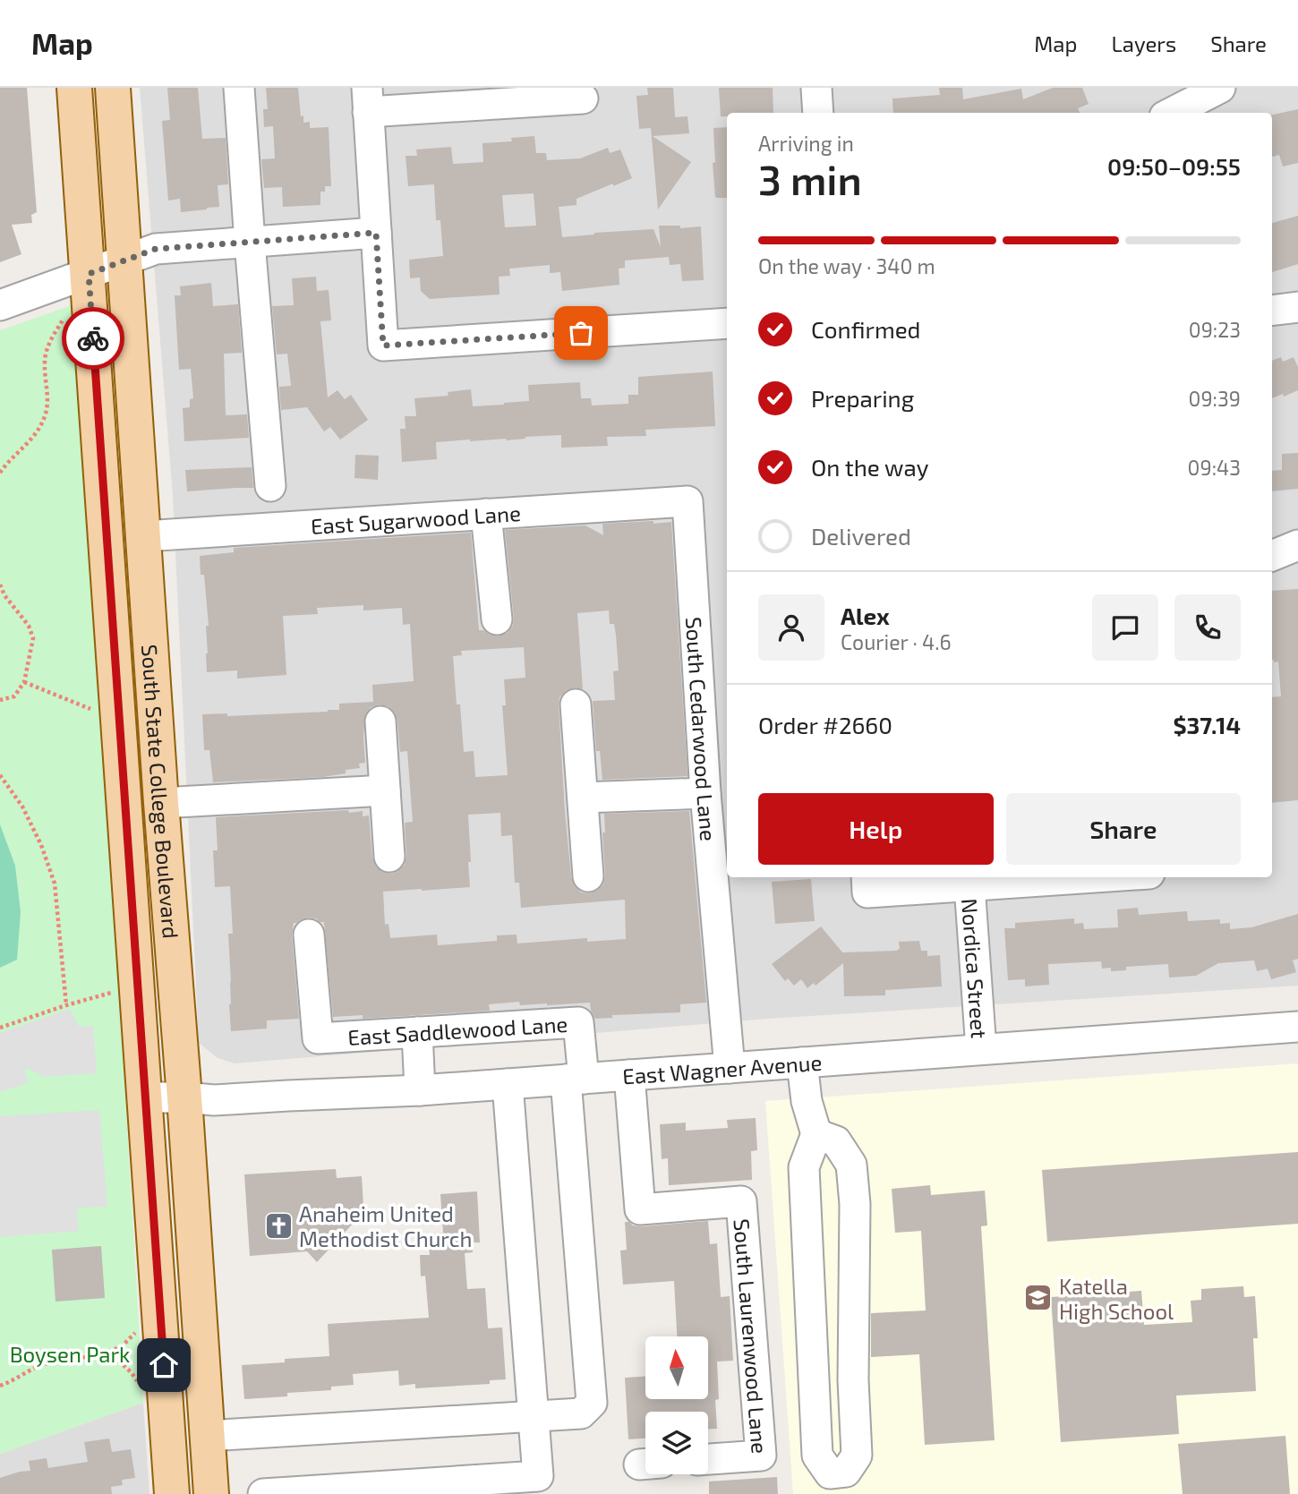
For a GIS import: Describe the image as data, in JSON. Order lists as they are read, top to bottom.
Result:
{
  "streets": {
    "main road": ["South State College Boulevard"],
    "street": [
      "East Sugarwood Lane",
      "South Cedarwood Lane",
      "Nordica Street",
      "East Saddlewood Lane",
      "East Wagner Avenue",
      "South Laurenwood Lane"
    ]
  },
  "crossings": [
    ["East Sugarwood Lane", "South Cedarwood Lane"],
    ["East Sugarwood Lane", "South State College Boulevard"],
    ["South Cedarwood Lane", "East Wagner Avenue"],
    ["South State College Boulevard", "East Wagner Avenue"],
    ["Nordica Street", "East Wagner Avenue"],
    ["East Saddlewood Lane", "East Wagner Avenue"],
    ["East Wagner Avenue", "South Laurenwood Lane"]
  ],
  "parks": ["Boysen Park"],
  "places": {
    "church": ["Anaheim United Methodist Church"],
    "school or university": ["Katella High School"]
  },
  "north": "top",
  "page": {
    "header": "Map",
    "nav": ["Map", "Layers", "Share"],
    "heading": ["3 min", "Arriving in", "09:50–09:55"],
    "panel": [
      "Alex",
      "Courier · 4.6",
      "Order #2660",
      "$37.14"
    ],
    "bar": "On the way · 340 m",
    "list": [
      ["Confirmed", "09:23"],
      ["Preparing", "09:39"],
      ["On the way", "09:43"],
      "Delivered"
    ],
    "buttons": ["Help", "Share"]
  }
}
